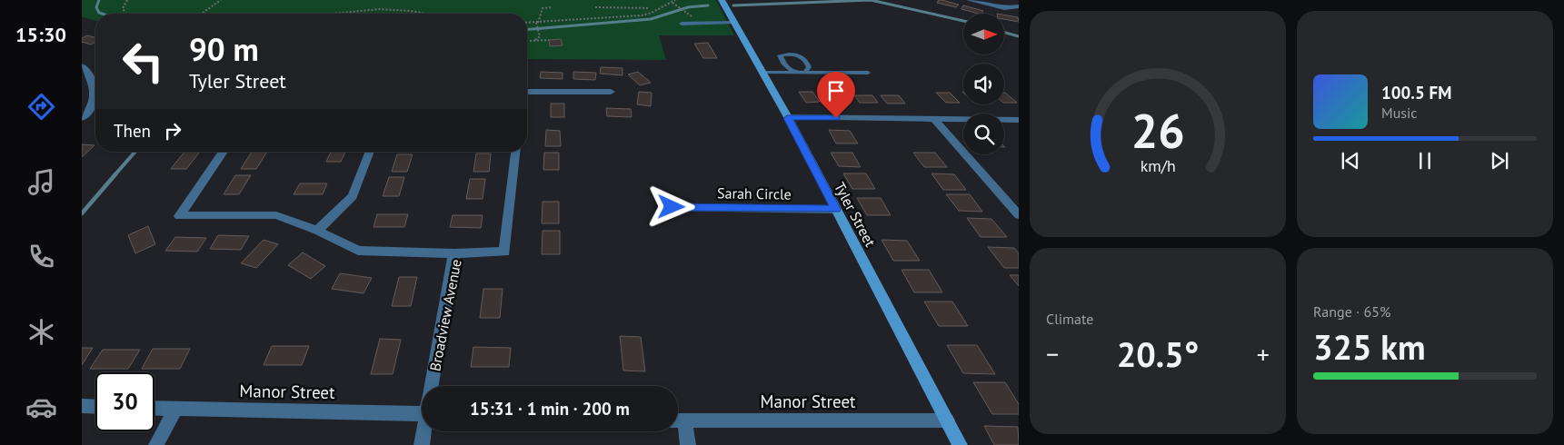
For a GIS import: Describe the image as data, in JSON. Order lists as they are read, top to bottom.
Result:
{
  "streets": {
    "street": [
      "Sarah Circle",
      "Tyler Street",
      "Broadview Avenue",
      "Manor Street"
    ]
  },
  "crossings": [
    ["Sarah Circle", "Tyler Street"],
    ["Tyler Street", "Manor Street"]
  ],
  "north": "right",
  "page": {
    "tabs": "15:30",
    "turn": ["90 m", "Tyler Street"],
    "song": ["100.5 FM", "Music"],
    "then": "Then",
    "tile": [
      "Climate",
      ["Range · 65%", "325 km"]
    ],
    "heat": ["−", "20.5°", "+"],
    "limit": "30",
    "trip": "15:31 · 1 min · 200 m",
    "gauge": ["26", "km/h"]
  }
}
